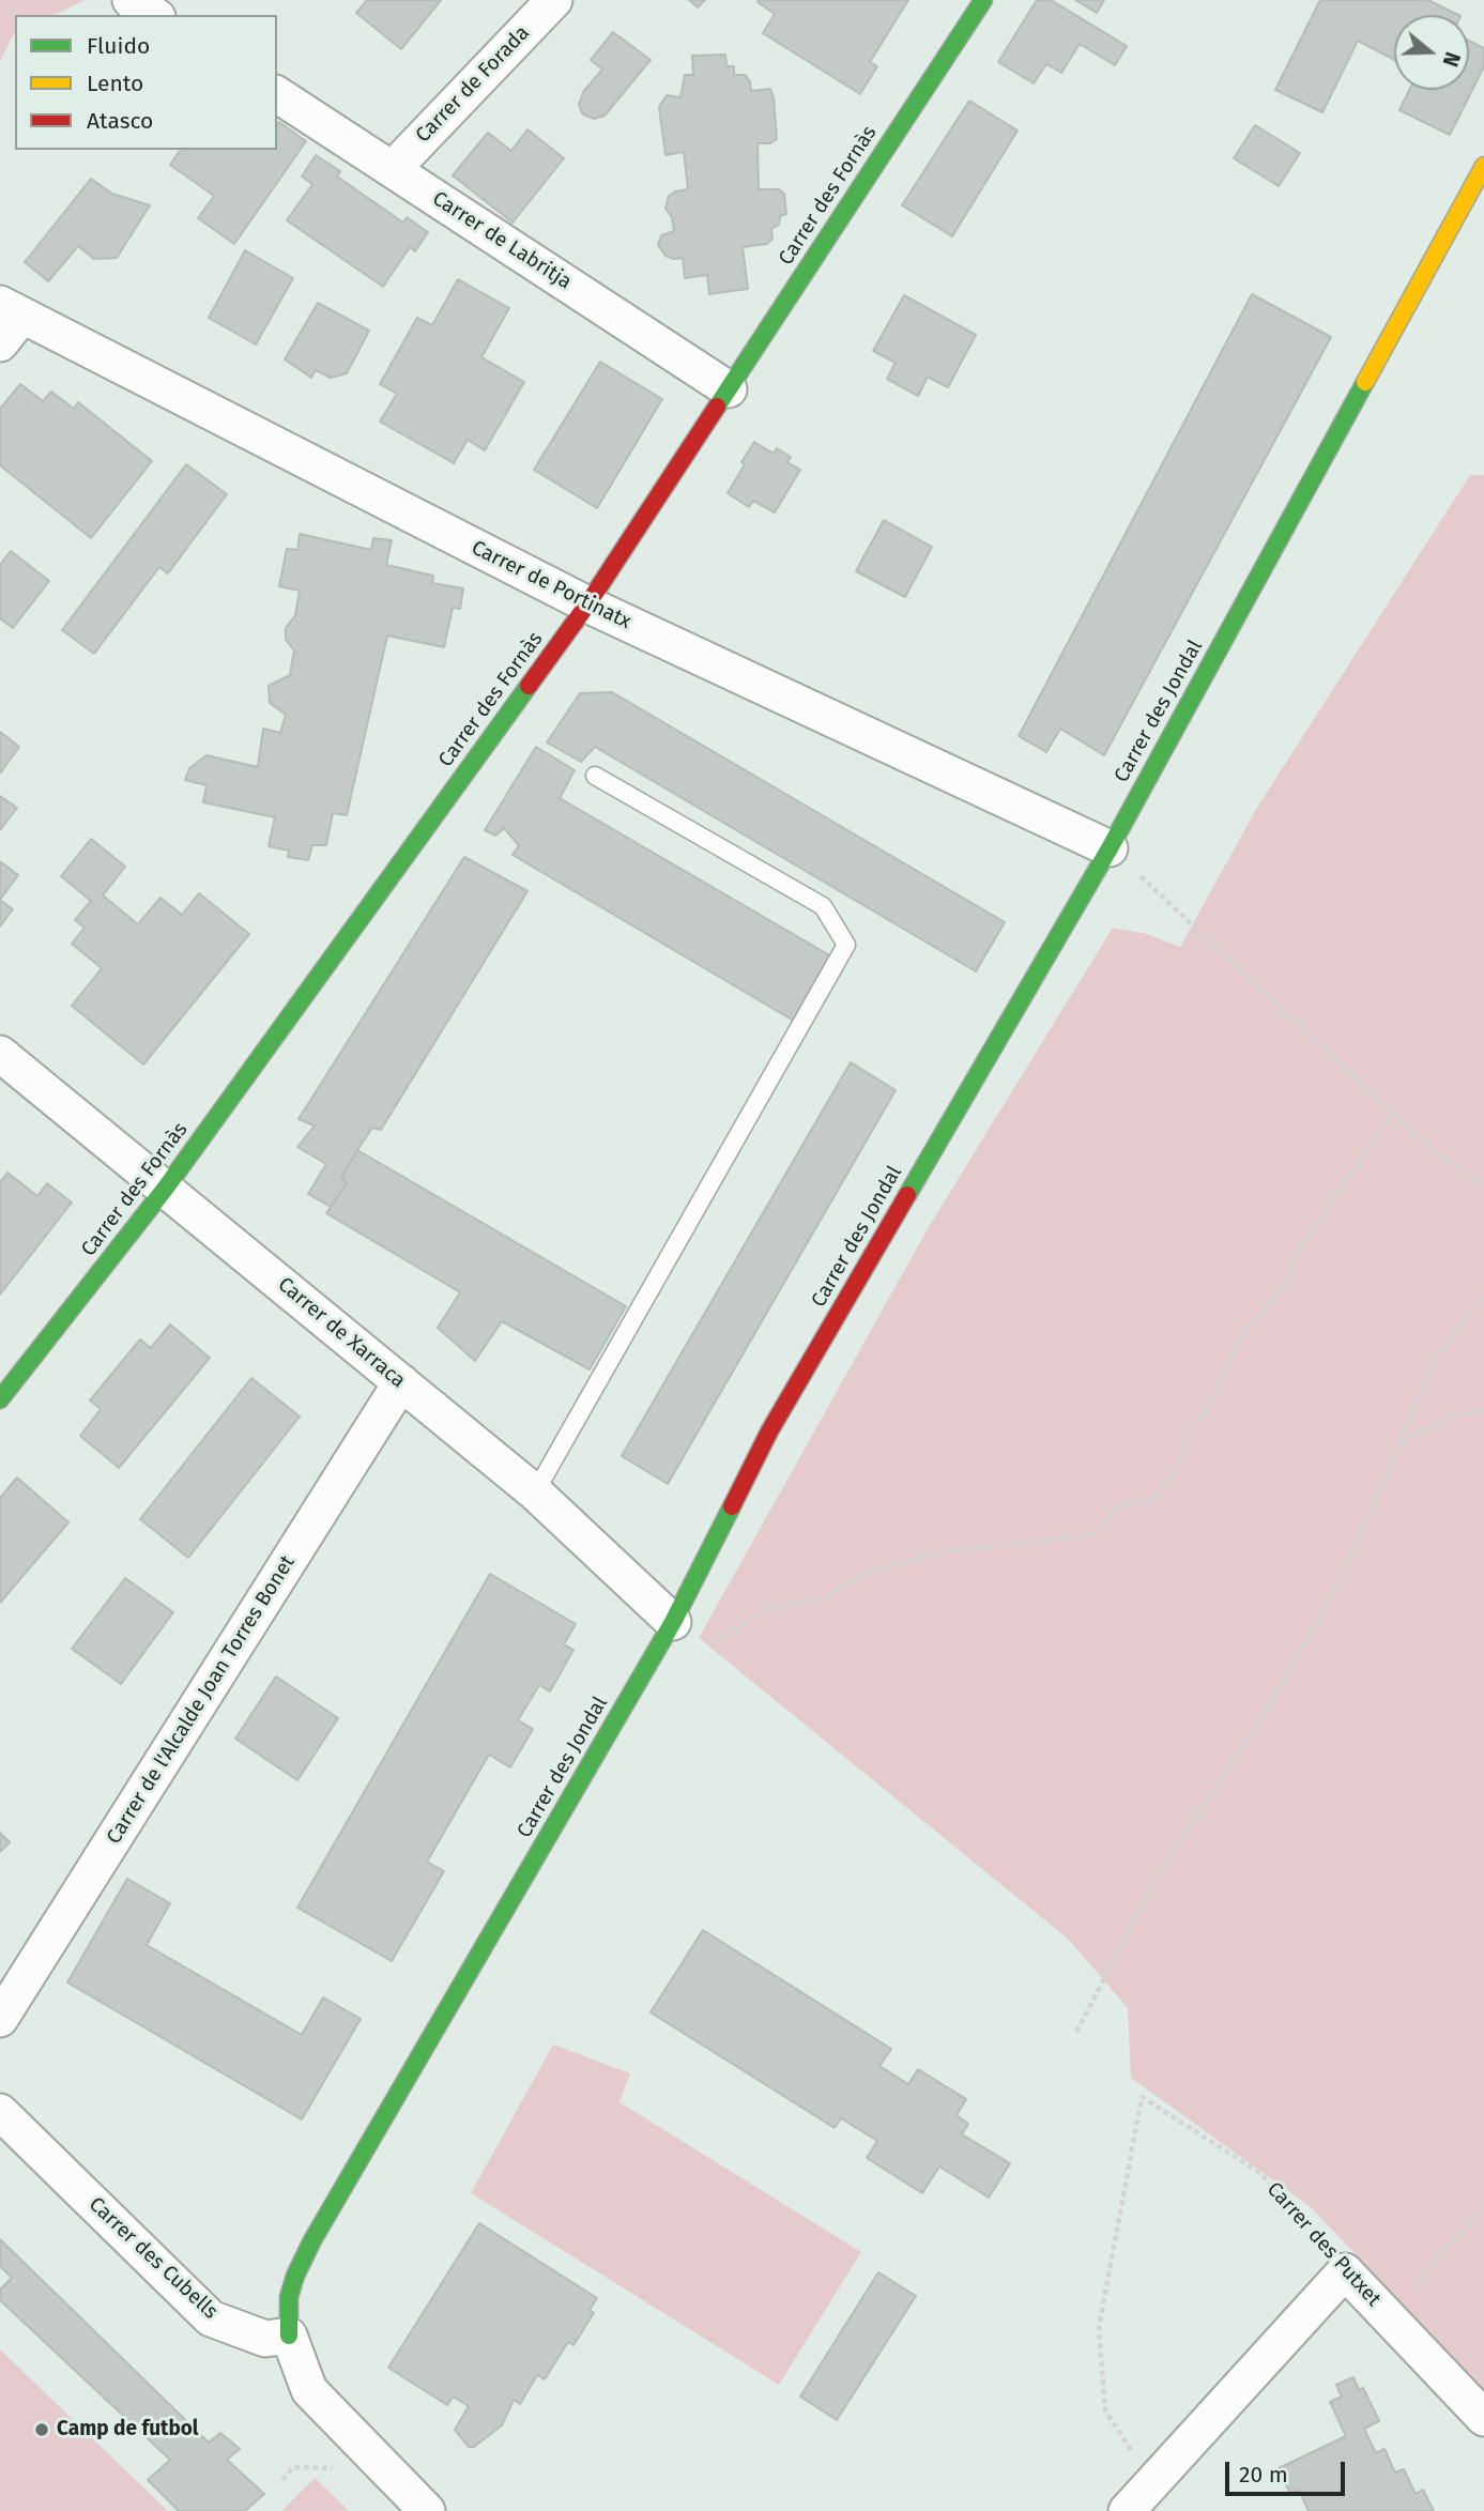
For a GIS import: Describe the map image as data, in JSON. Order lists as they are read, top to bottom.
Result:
{
  "streets": {
    "street": [
      "Carrer de Forada",
      "Carrer des Fornàs",
      "Carrer de Labritja",
      "Carrer de Portinatx",
      "Carrer des Jondal",
      "Carrer de Xarraca",
      "Carrer de l'Alcalde Joan Torres Bonet",
      "Carrer des Putxet",
      "Carrer des Cubells"
    ]
  },
  "crossings": [
    ["Carrer de Forada", "Carrer de Labritja"],
    ["Carrer des Fornàs", "Carrer de Labritja"],
    ["Carrer des Fornàs", "Carrer de Portinatx"],
    ["Carrer des Fornàs", "Carrer de Xarraca"],
    ["Carrer de Portinatx", "Carrer des Jondal"],
    ["Carrer des Jondal", "Carrer de Xarraca"],
    ["Carrer des Jondal", "Carrer des Cubells"],
    ["Carrer de Xarraca", "Carrer de l'Alcalde Joan Torres Bonet"]
  ],
  "places": ["Camp de futbol"],
  "legend": ["Fluido", "Lento", "Atasco"],
  "scale_bar": "20 m",
  "north": "right"
}
